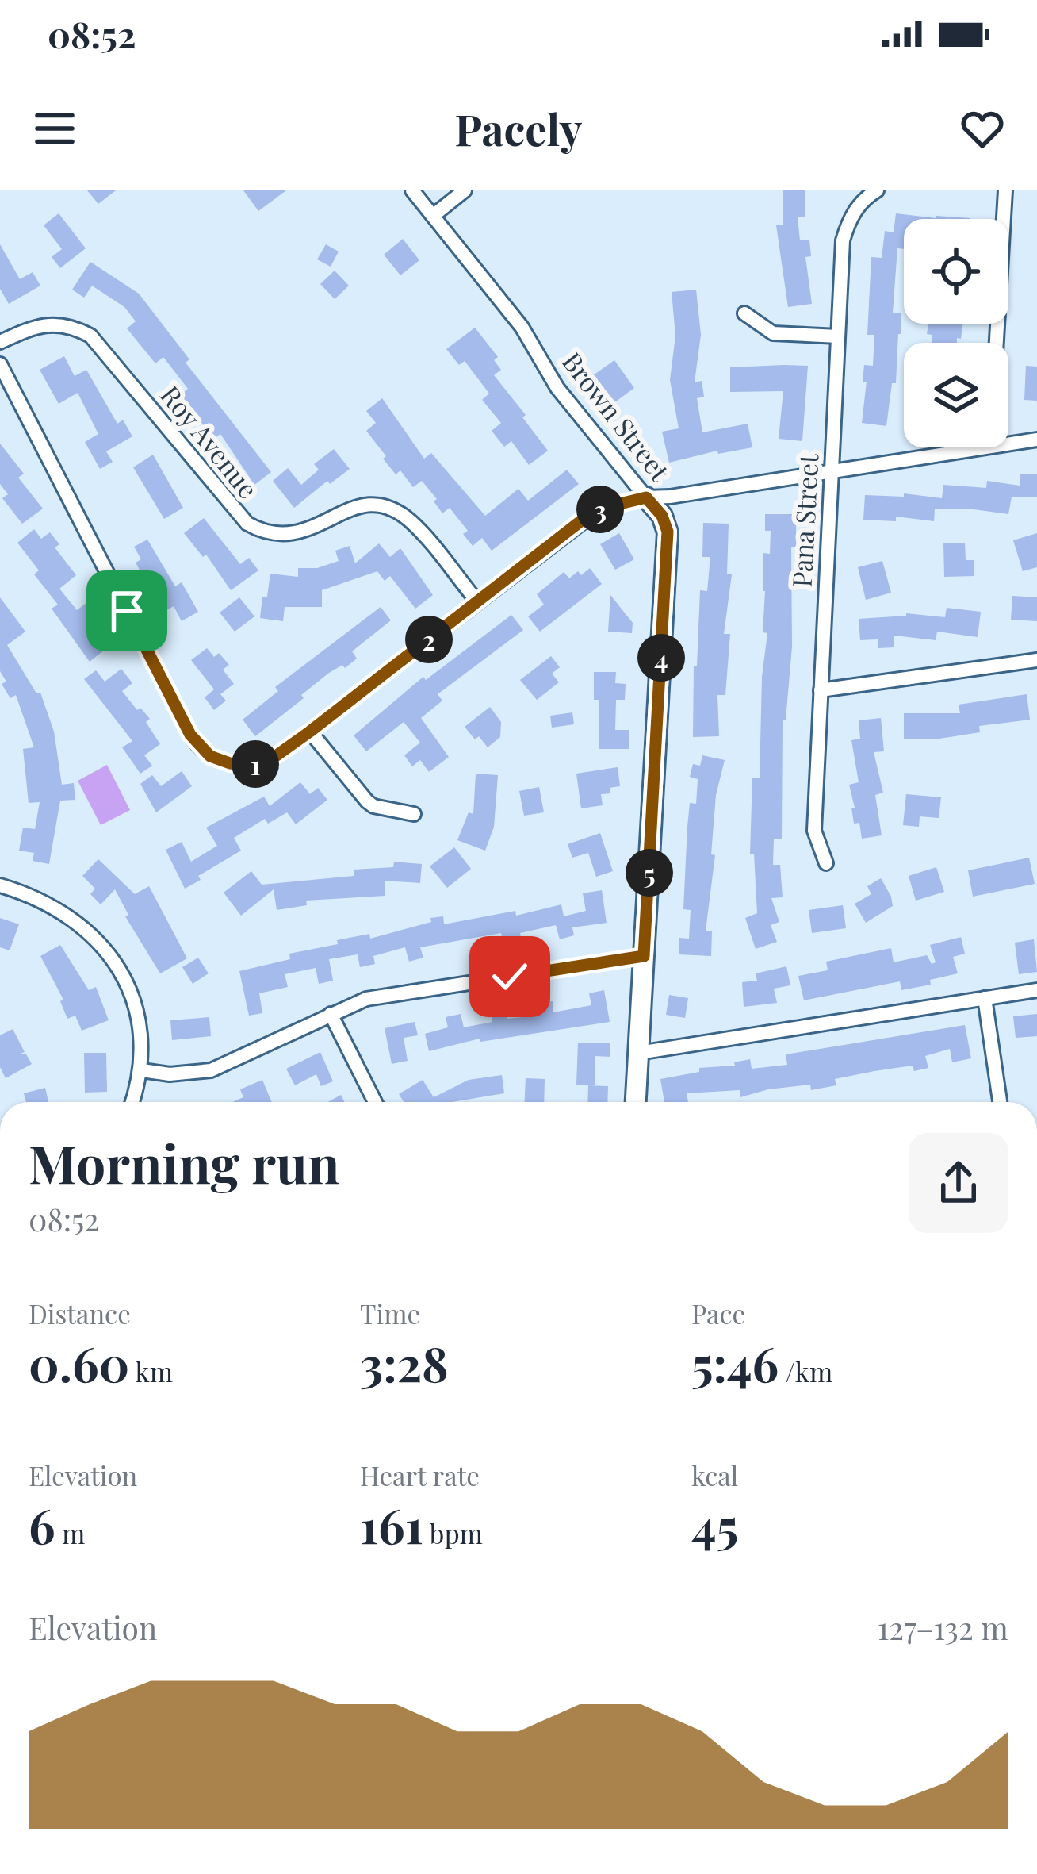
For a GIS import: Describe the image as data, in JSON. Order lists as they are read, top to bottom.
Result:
{
  "streets": {
    "street": ["Brown Street", "Roy Avenue", "Pana Street"]
  },
  "page": {
    "status": "08:52",
    "header": "Pacely",
    "pins": [
      "3",
      "2",
      "4",
      "1",
      "5"
    ],
    "heading": ["Morning run", "08:52"],
    "stats": [
      ["Distance", "0.60 km"],
      ["Time", "3:28"],
      ["Pace", "5:46 /km"],
      ["Elevation", "6 m"],
      ["Heart rate", "161 bpm"],
      ["kcal", "45"]
    ],
    "chart": ["Elevation", "127–132 m"]
  }
}
